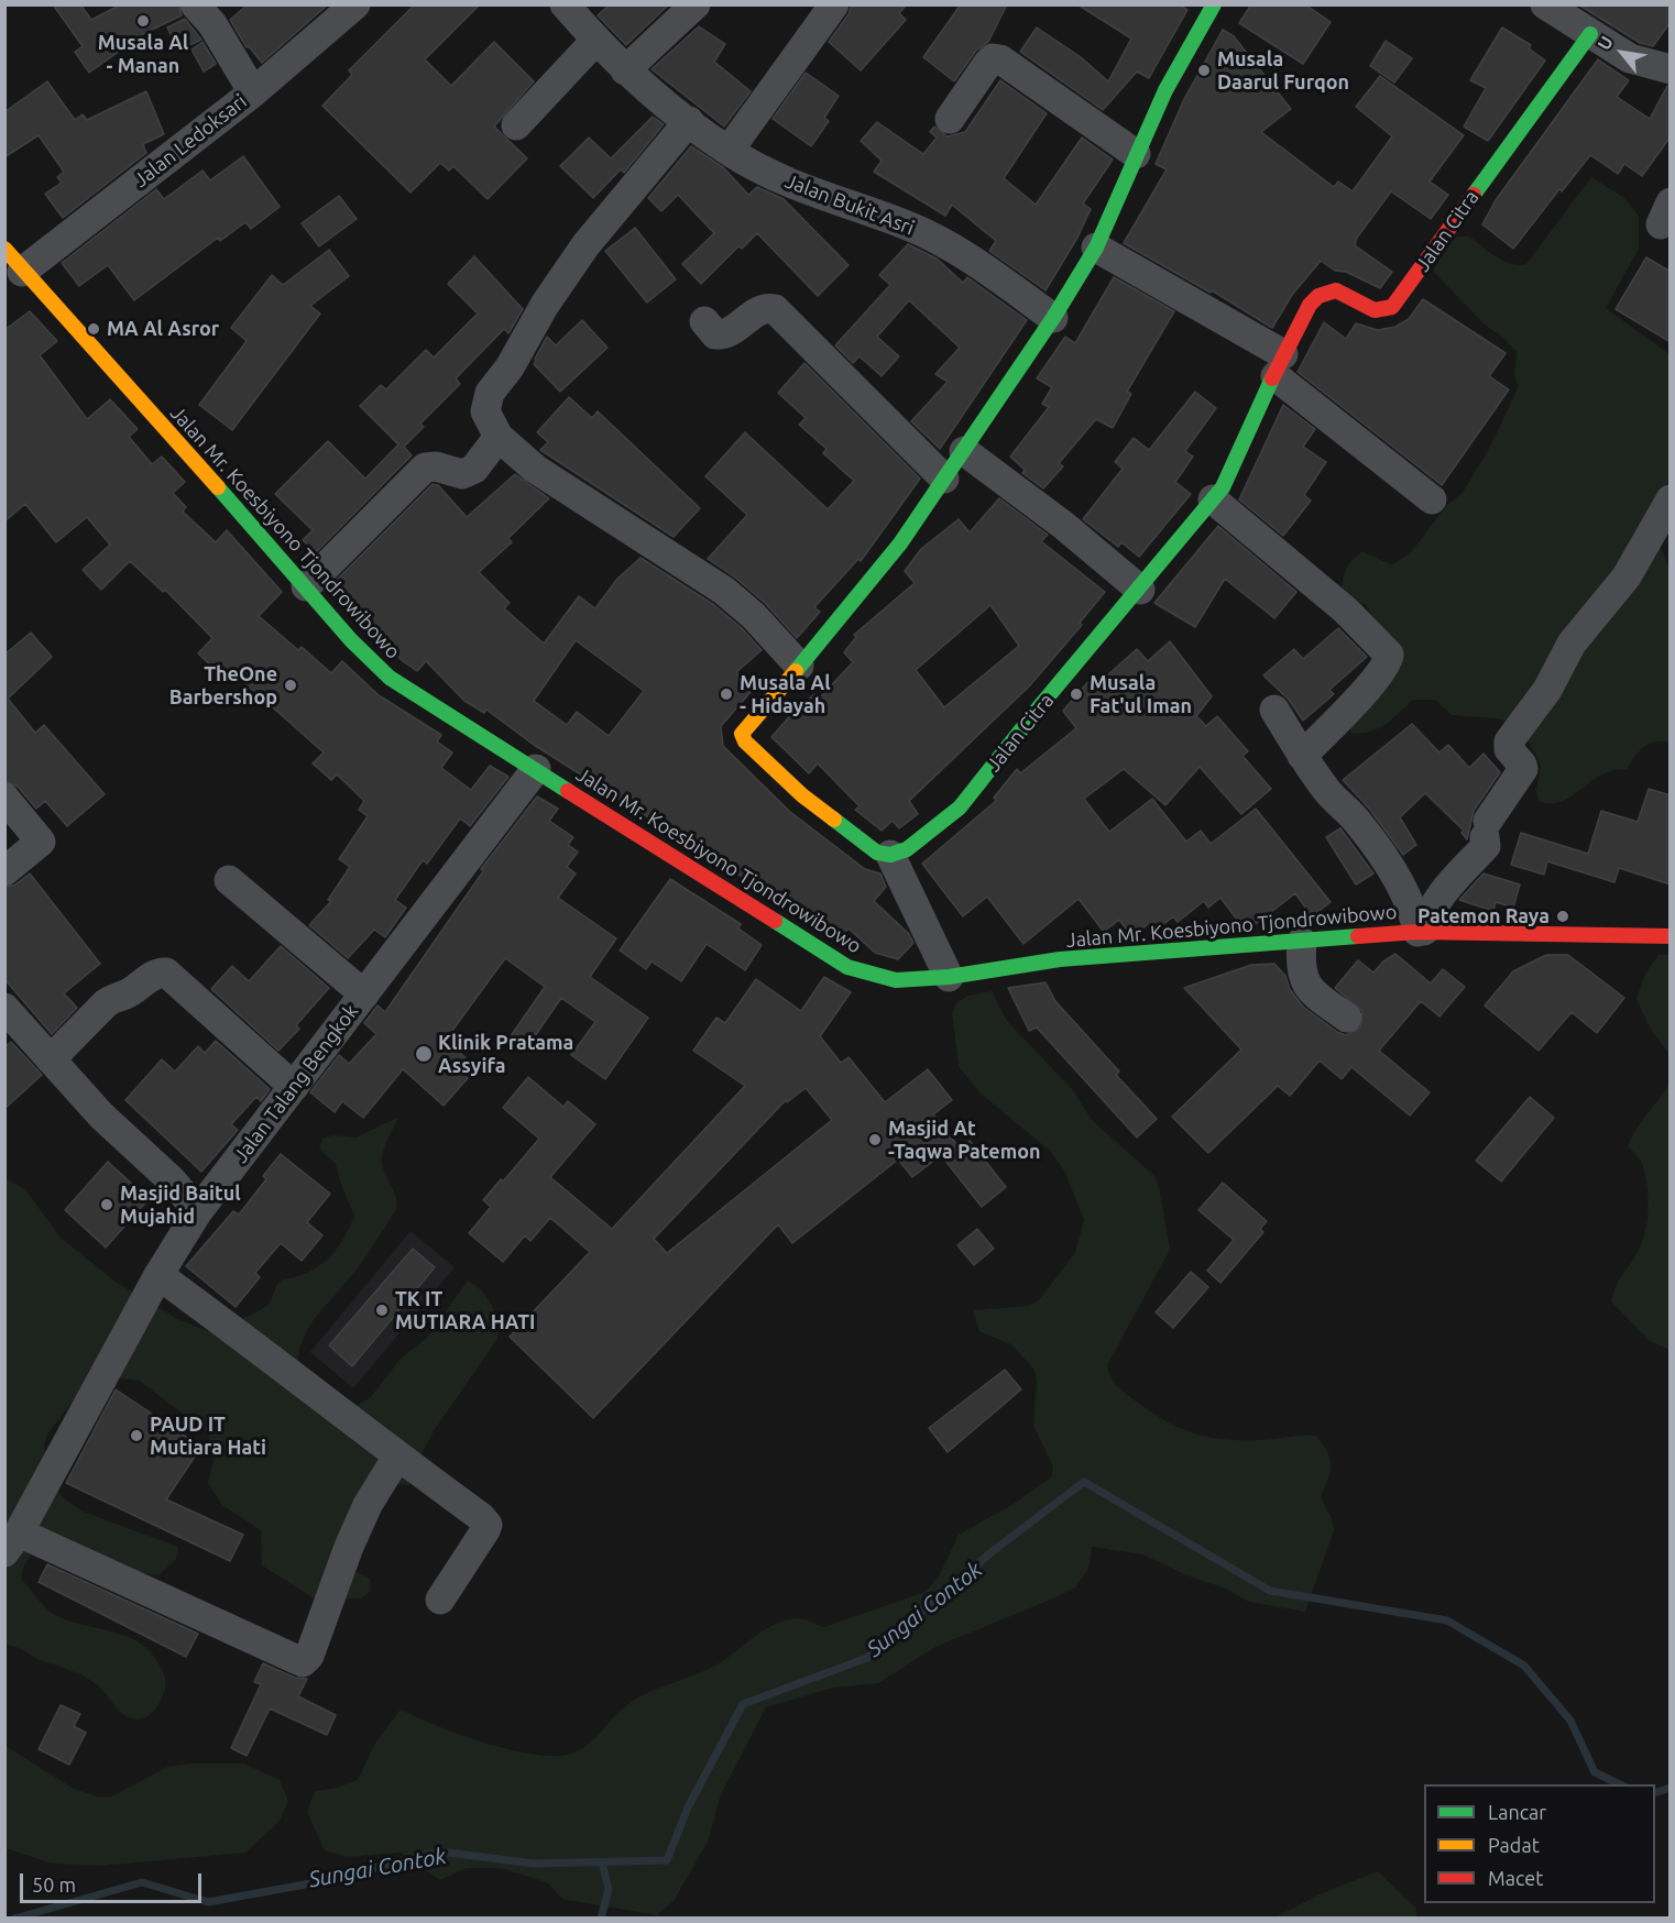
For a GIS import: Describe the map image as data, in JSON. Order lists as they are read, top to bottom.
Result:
{
  "streets": {
    "street": [
      "Jalan Ledoksari",
      "Jalan Bukit Asri",
      "Jalan Citra",
      "Jalan Mr. Koesbiyono Tjondrowibowo",
      "Jalan Talang Bengkok"
    ]
  },
  "crossings": [
    ["Jalan Ledoksari", "Jalan Mr. Koesbiyono Tjondrowibowo"],
    ["Jalan Mr. Koesbiyono Tjondrowibowo", "Jalan Talang Bengkok"]
  ],
  "water": ["Sungai Contok"],
  "places": [
    "Musala Al - Manan",
    "Musala Daarul Furqon",
    "MA Al Asror",
    "TheOne Barbershop",
    "Musala Al - Hidayah",
    "Musala Fat'ul Iman",
    "Patemon Raya",
    "Klinik Pratama Assyifa",
    "Masjid At -Taqwa Patemon",
    "Masjid Baitul Mujahid",
    "TK IT MUTIARA HATI",
    "PAUD IT Mutiara Hati"
  ],
  "legend": ["Lancar", "Padat", "Macet"],
  "scale_bar": "50 m",
  "north": "top left"
}
